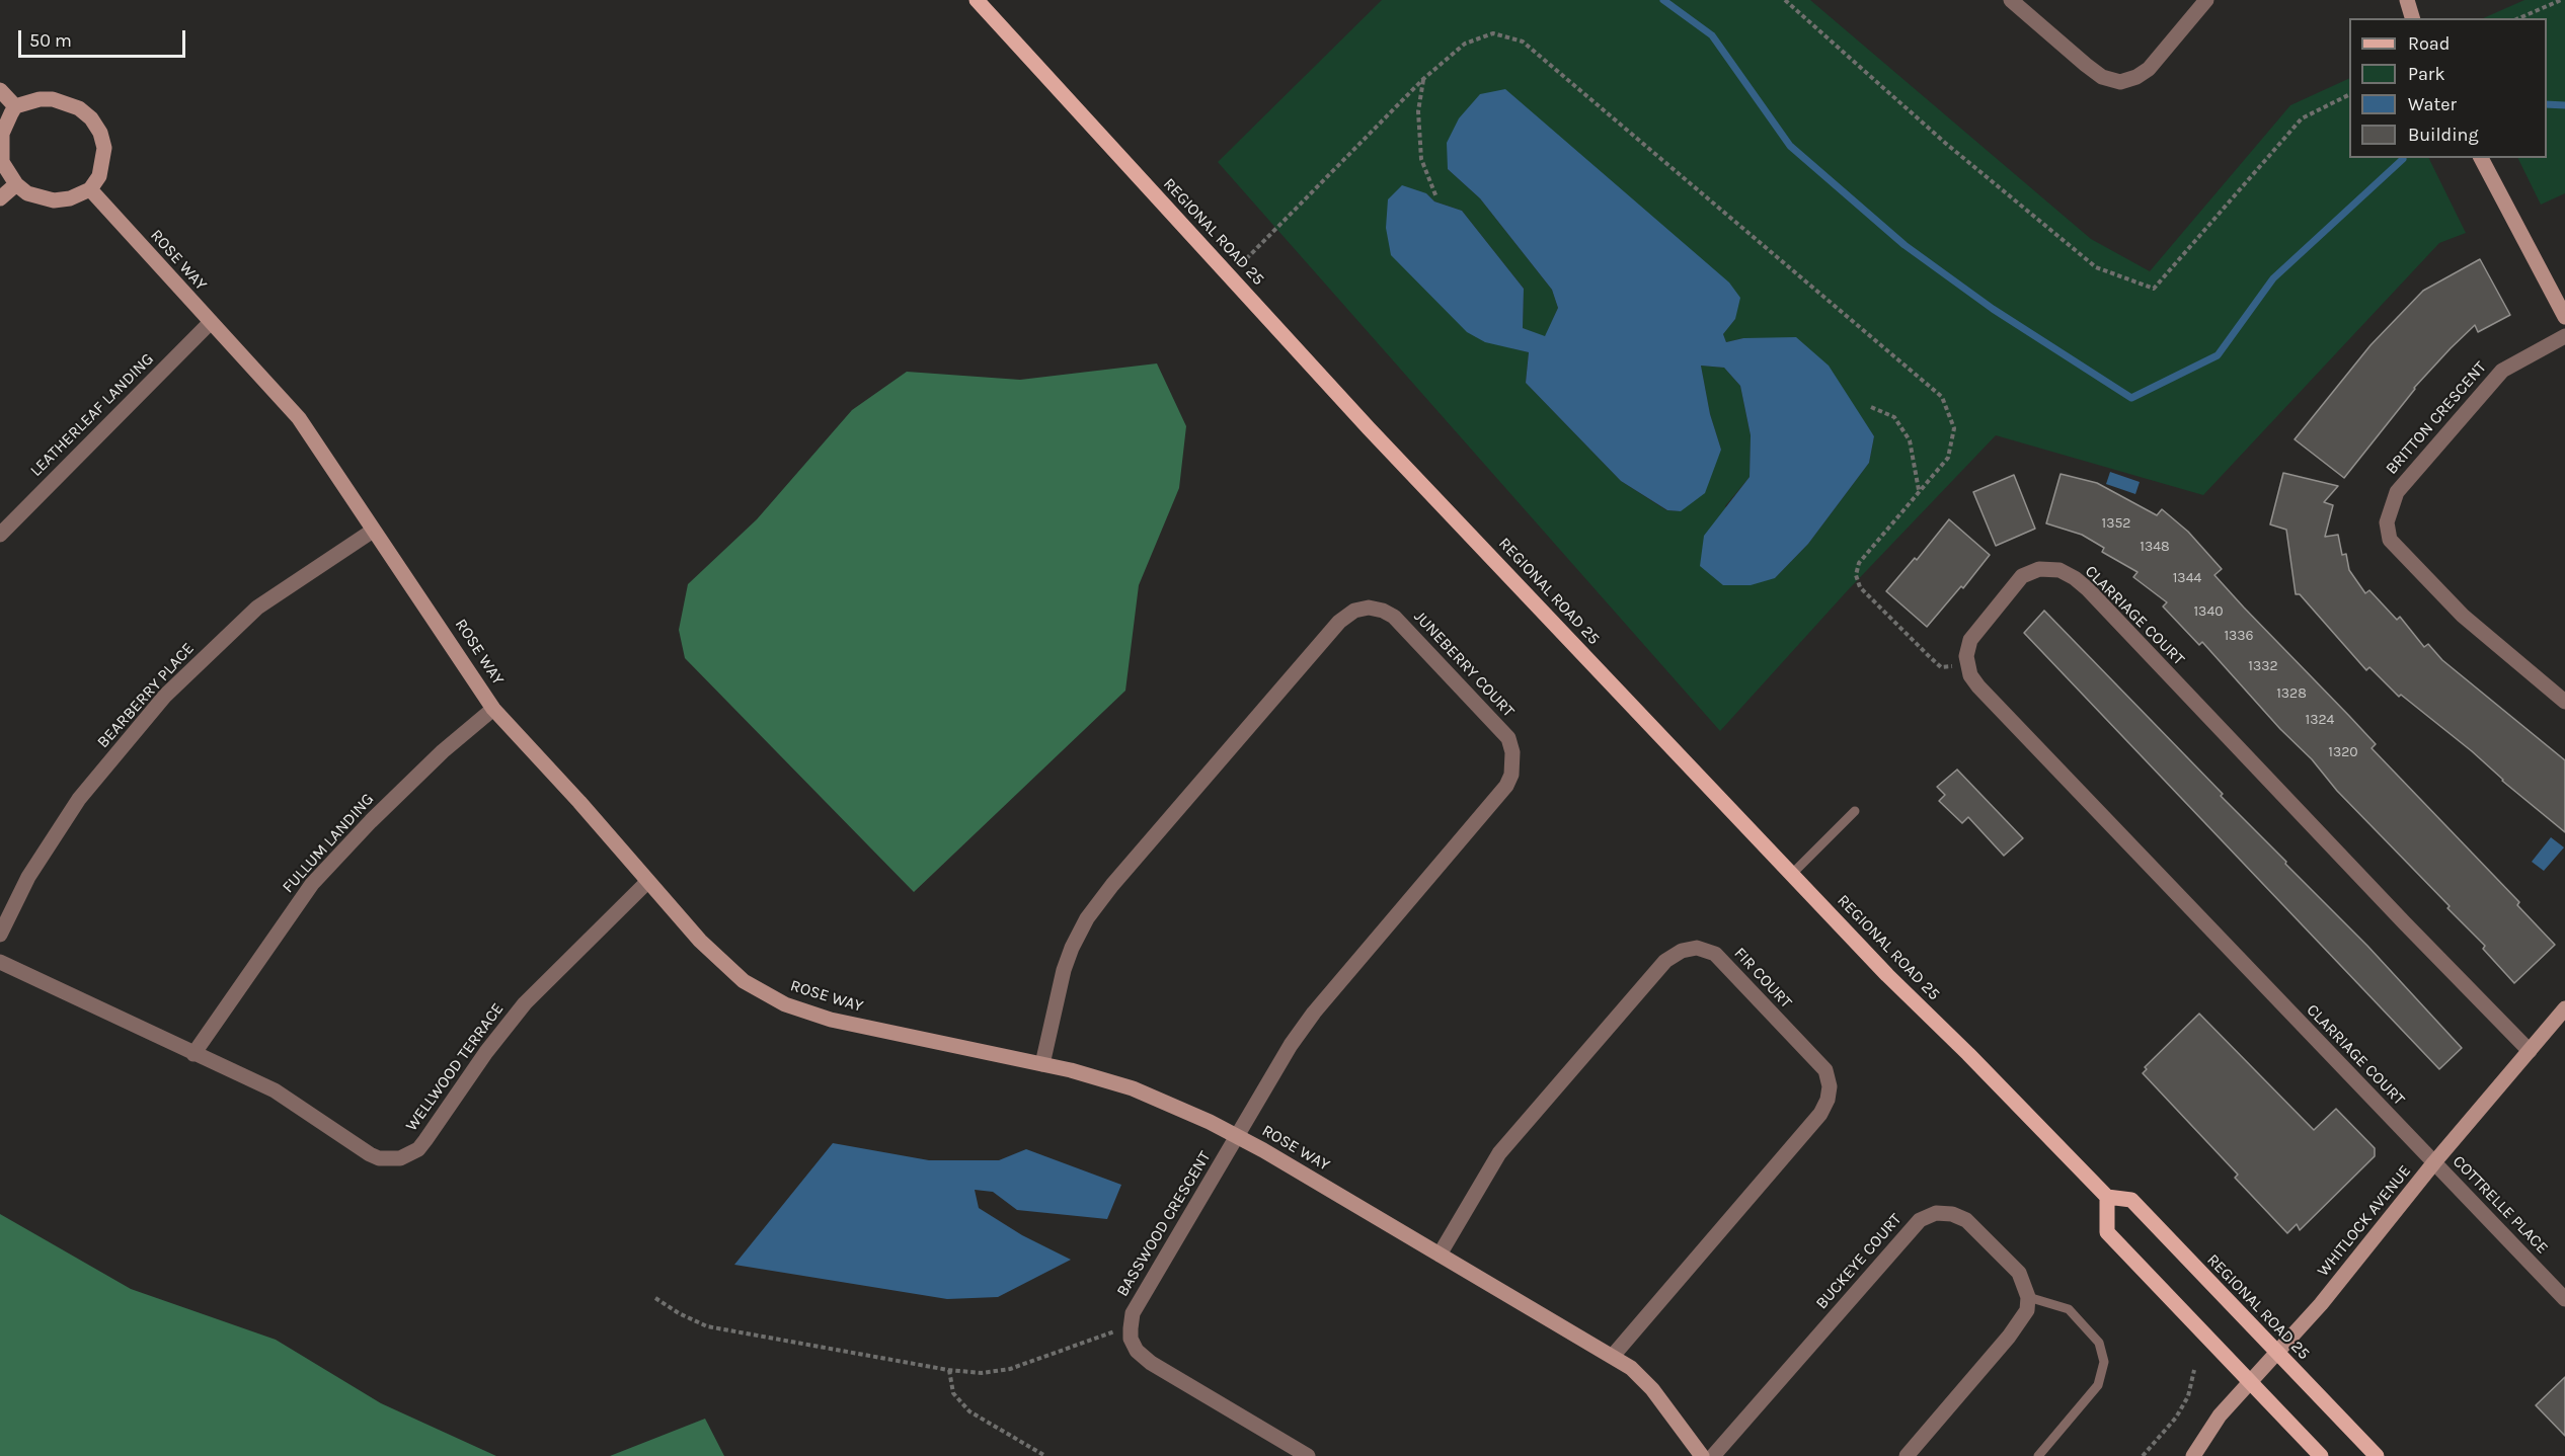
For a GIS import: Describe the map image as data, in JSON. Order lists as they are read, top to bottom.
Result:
{
  "streets": {
    "main road": ["REGIONAL ROAD 25"],
    "street": [
      "ROSE WAY",
      "LEATHERLEAF LANDING",
      "BRITTON CRESCENT",
      "CLARRIAGE COURT",
      "JUNEBERRY COURT",
      "BEARBERRY PLACE",
      "FULLUM LANDING",
      "FIR COURT",
      "WELLWOOD TERRACE",
      "COTTRELLE PLACE",
      "WHITLOCK AVENUE",
      "BASSWOOD CRESCENT",
      "BUCKEYE COURT"
    ]
  },
  "crossings": [
    ["REGIONAL ROAD 25", "WHITLOCK AVENUE"],
    ["ROSE WAY", "LEATHERLEAF LANDING"],
    ["ROSE WAY", "JUNEBERRY COURT"],
    ["ROSE WAY", "BEARBERRY PLACE"],
    ["ROSE WAY", "FULLUM LANDING"],
    ["ROSE WAY", "FIR COURT"],
    ["ROSE WAY", "WELLWOOD TERRACE"],
    ["ROSE WAY", "BASSWOOD CRESCENT"],
    ["CLARRIAGE COURT", "COTTRELLE PLACE"],
    ["CLARRIAGE COURT", "WHITLOCK AVENUE"],
    ["JUNEBERRY COURT", "BASSWOOD CRESCENT"],
    ["FULLUM LANDING", "WELLWOOD TERRACE"],
    ["COTTRELLE PLACE", "WHITLOCK AVENUE"]
  ],
  "house_numbers": [
    "1352",
    "1348",
    "1344",
    "1340",
    "1336",
    "1332",
    "1328",
    "1324",
    "1320"
  ],
  "legend": [
    "Road",
    "Park",
    "Water",
    "Building"
  ],
  "scale_bar": "50 m"
}
